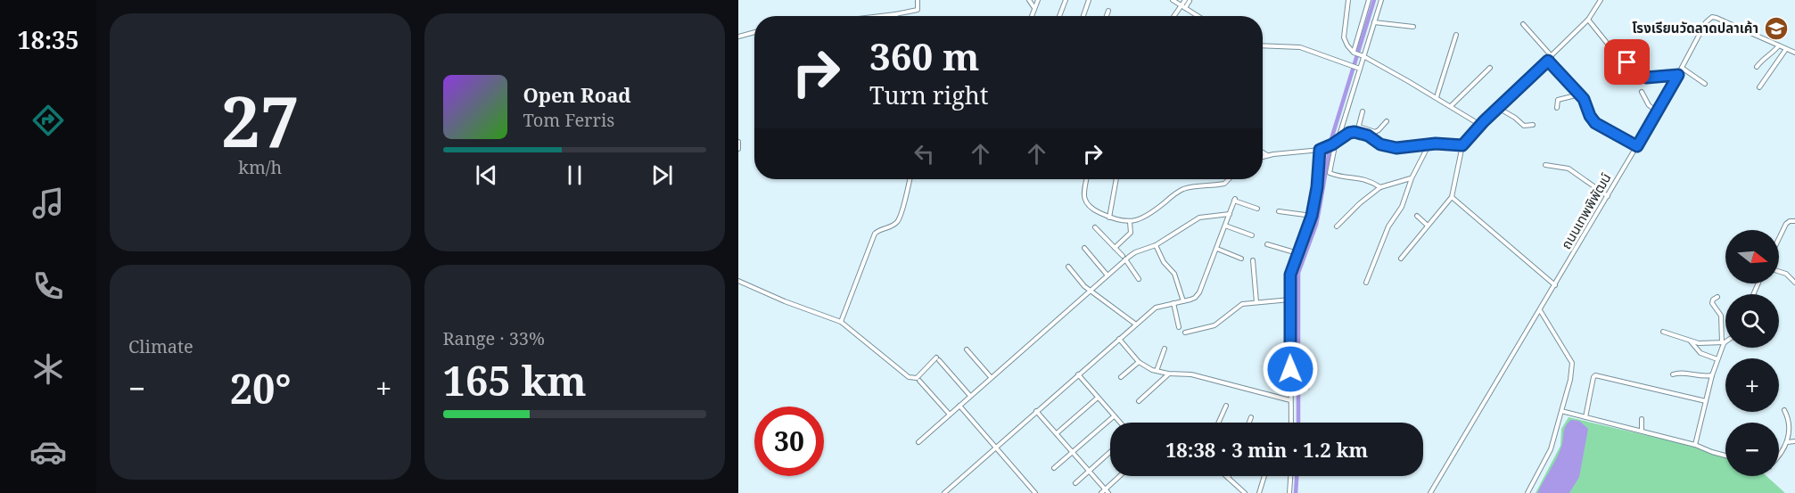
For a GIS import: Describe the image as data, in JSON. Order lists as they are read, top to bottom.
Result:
{
  "streets": {
    "street": ["ถนนเทพพิพัฒน์"]
  },
  "places": {
    "school or university": ["โรงเรียนวัดลาดปลาเค้า"]
  },
  "north": "right",
  "page": {
    "tabs": "18:35",
    "tile": [
      ["27", "km/h"],
      "Climate",
      ["Range · 33%", "165 km"]
    ],
    "turn": ["360 m", "Turn right"],
    "song": ["Open Road", "Tom Ferris"],
    "map_buttons": ["+", "−"],
    "heat": ["−", "20°", "+"],
    "limit": "30",
    "trip": "18:38 · 3 min · 1.2 km"
  }
}
